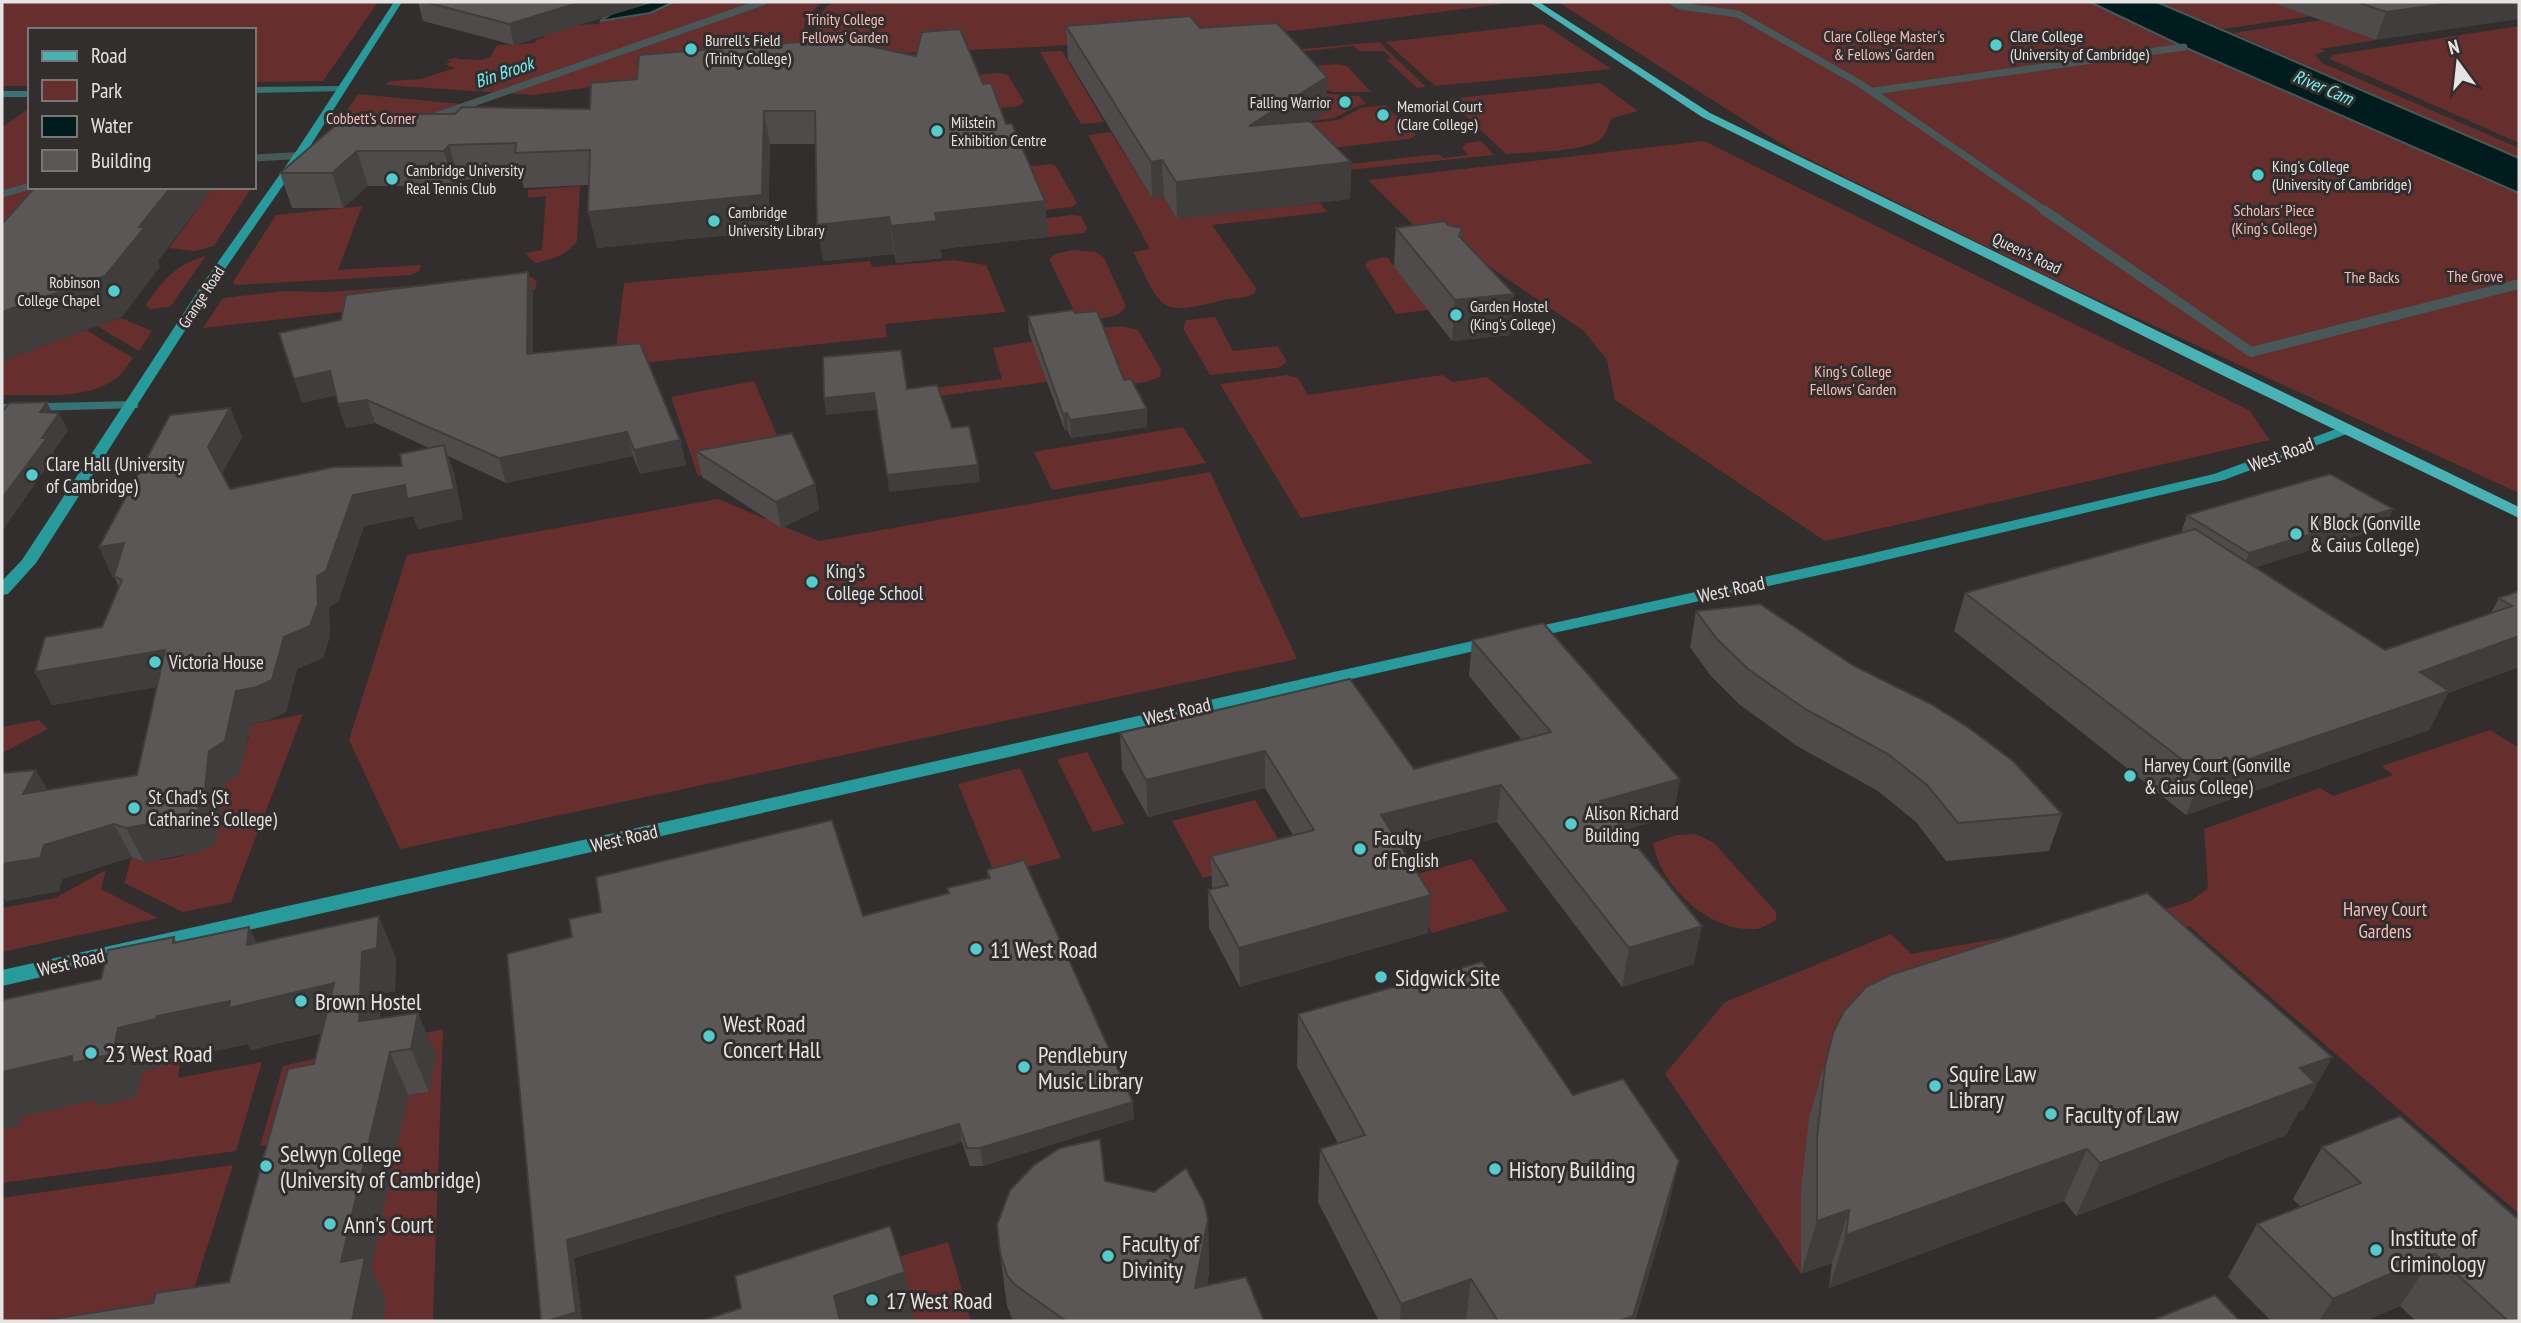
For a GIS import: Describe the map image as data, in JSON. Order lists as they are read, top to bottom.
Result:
{
  "streets": {
    "main road": ["Queen's Road"],
    "street": ["Grange Road", "West Road"]
  },
  "crossings": [
    ["Queen's Road", "West Road"]
  ],
  "water": ["Bin Brook", "River Cam"],
  "parks": [
    "Trinity College Fellows' Garden",
    "Clare College Master's & Fellows' Garden",
    "Cobbett’s Corner",
    "Scholars' Piece (King's College)",
    "The Grove",
    "The Backs",
    "King's College Fellows' Garden",
    "Harvey Court Gardens"
  ],
  "places": [
    "Clare College (University of Cambridge)",
    "Burrell's Field (Trinity College)",
    "Falling Warrior",
    "Memorial Court (Clare College)",
    "Milstein Exhibition Centre",
    "King's College (University of Cambridge)",
    "Cambridge University Real Tennis Club",
    "Cambridge University Library",
    "Robinson College Chapel",
    "Garden Hostel (King's College)",
    "Clare Hall (University of Cambridge)",
    "K Block (Gonville & Caius College)",
    "King's College School",
    "Victoria House",
    "Harvey Court (Gonville & Caius College)",
    "St Chad's (St Catharine's College)",
    "Alison Richard Building",
    "Faculty of English",
    "11 West Road",
    "Sidgwick Site",
    "Brown Hostel",
    "West Road Concert Hall",
    "23 West Road",
    "Pendlebury Music Library",
    "Squire Law Library",
    "Faculty of Law",
    "Selwyn College (University of Cambridge)",
    "History Building",
    "Ann's Court",
    "Institute of Criminology",
    "Faculty of Divinity",
    "17 West Road"
  ],
  "legend": [
    "Road",
    "Park",
    "Water",
    "Building"
  ],
  "north": "top"
}
